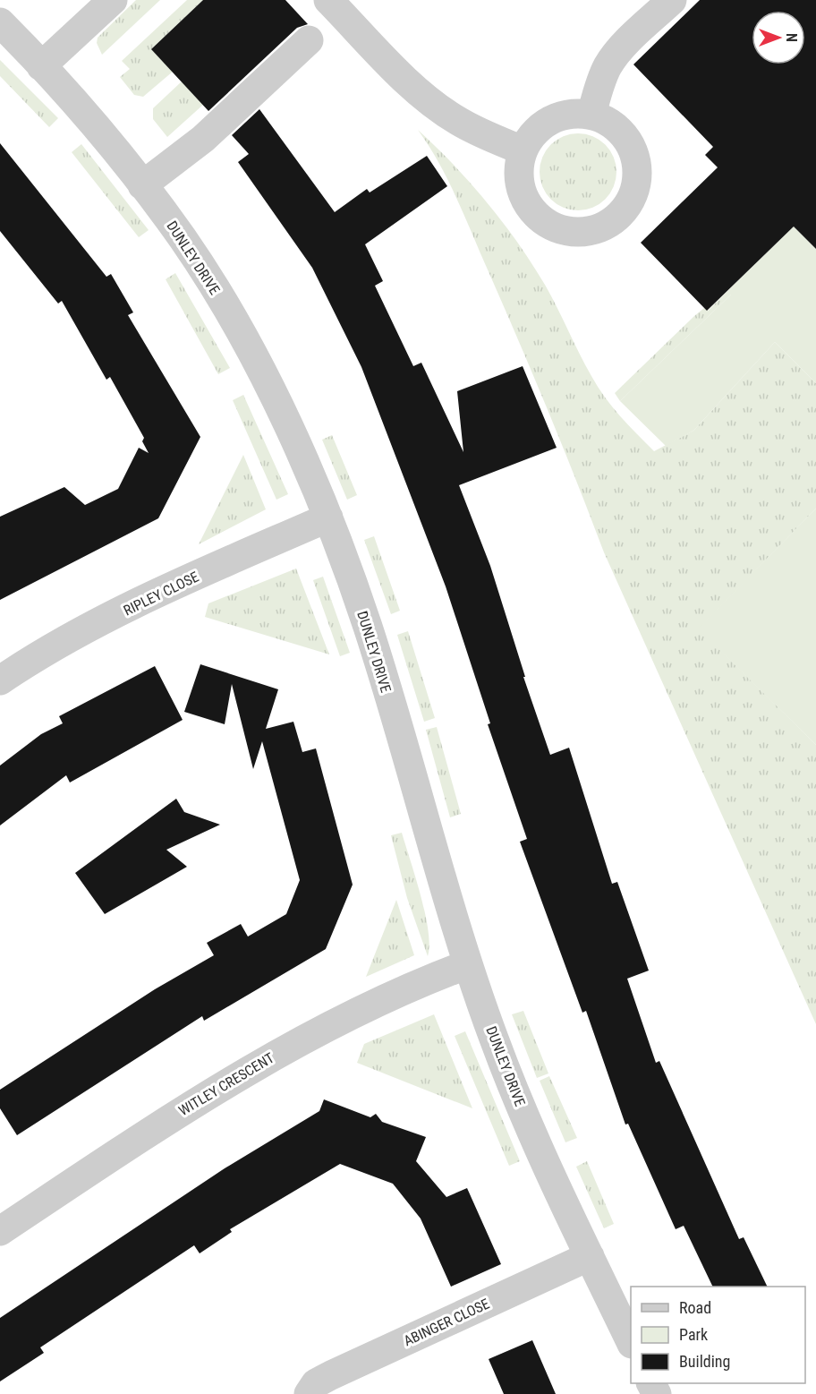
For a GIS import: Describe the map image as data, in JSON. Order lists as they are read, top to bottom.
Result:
{
  "streets": {
    "street": [
      "DUNLEY DRIVE",
      "RIPLEY CLOSE",
      "WITLEY CRESCENT",
      "ABINGER CLOSE"
    ]
  },
  "crossings": [
    ["DUNLEY DRIVE", "RIPLEY CLOSE"],
    ["DUNLEY DRIVE", "WITLEY CRESCENT"],
    ["DUNLEY DRIVE", "ABINGER CLOSE"]
  ],
  "legend": ["Road", "Park", "Building"],
  "north": "right"
}
